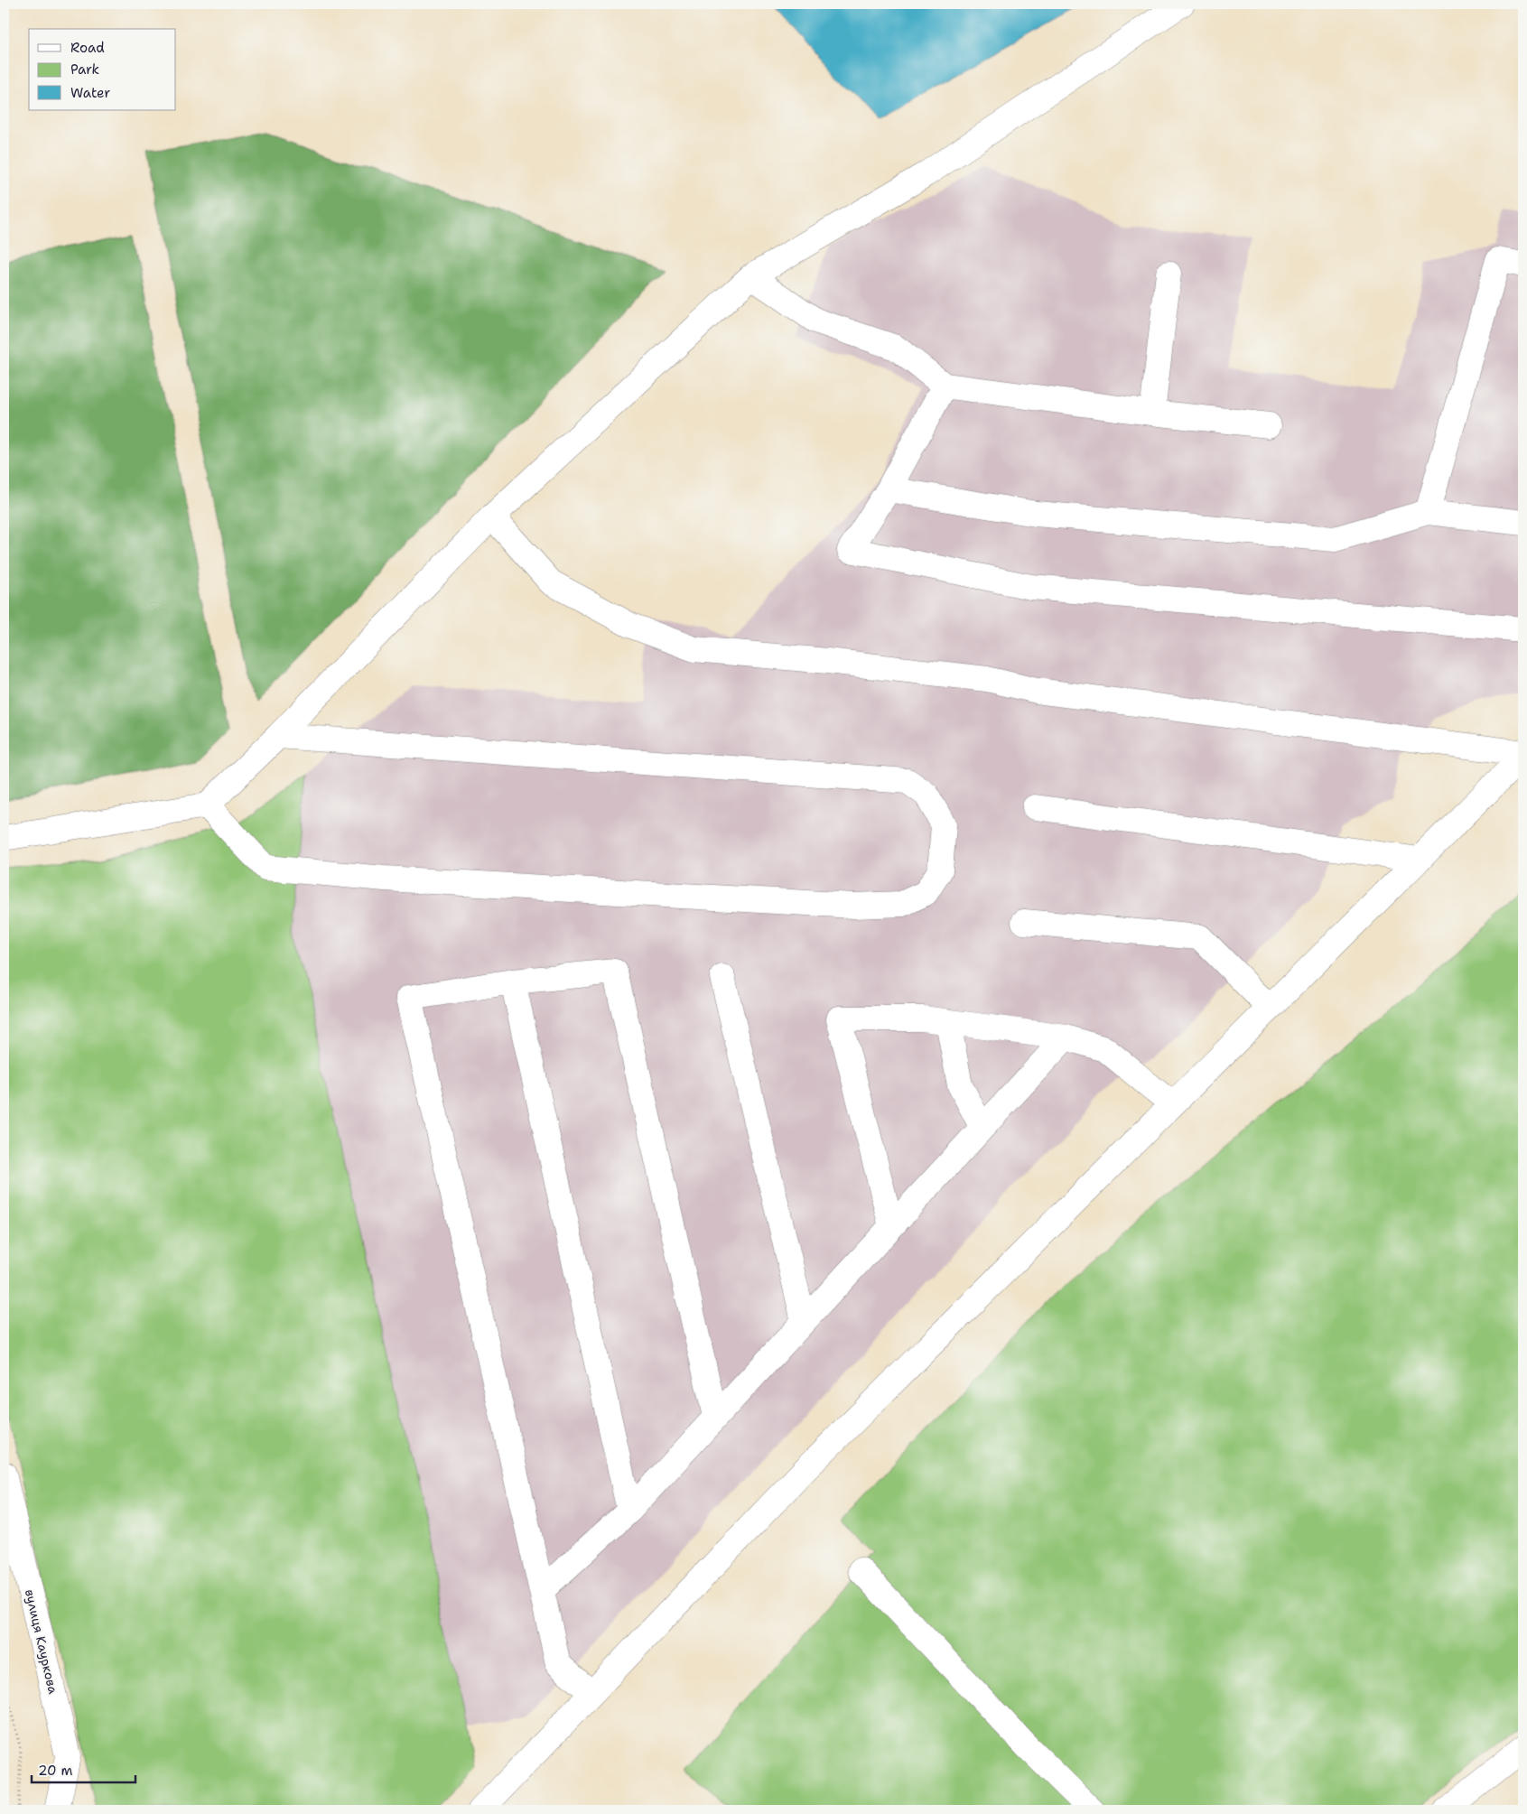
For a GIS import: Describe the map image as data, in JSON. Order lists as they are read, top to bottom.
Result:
{
  "streets": {
    "street": ["вулиця Кауркова"]
  },
  "legend": ["Road", "Park", "Water"],
  "scale_bar": "20 m"
}
